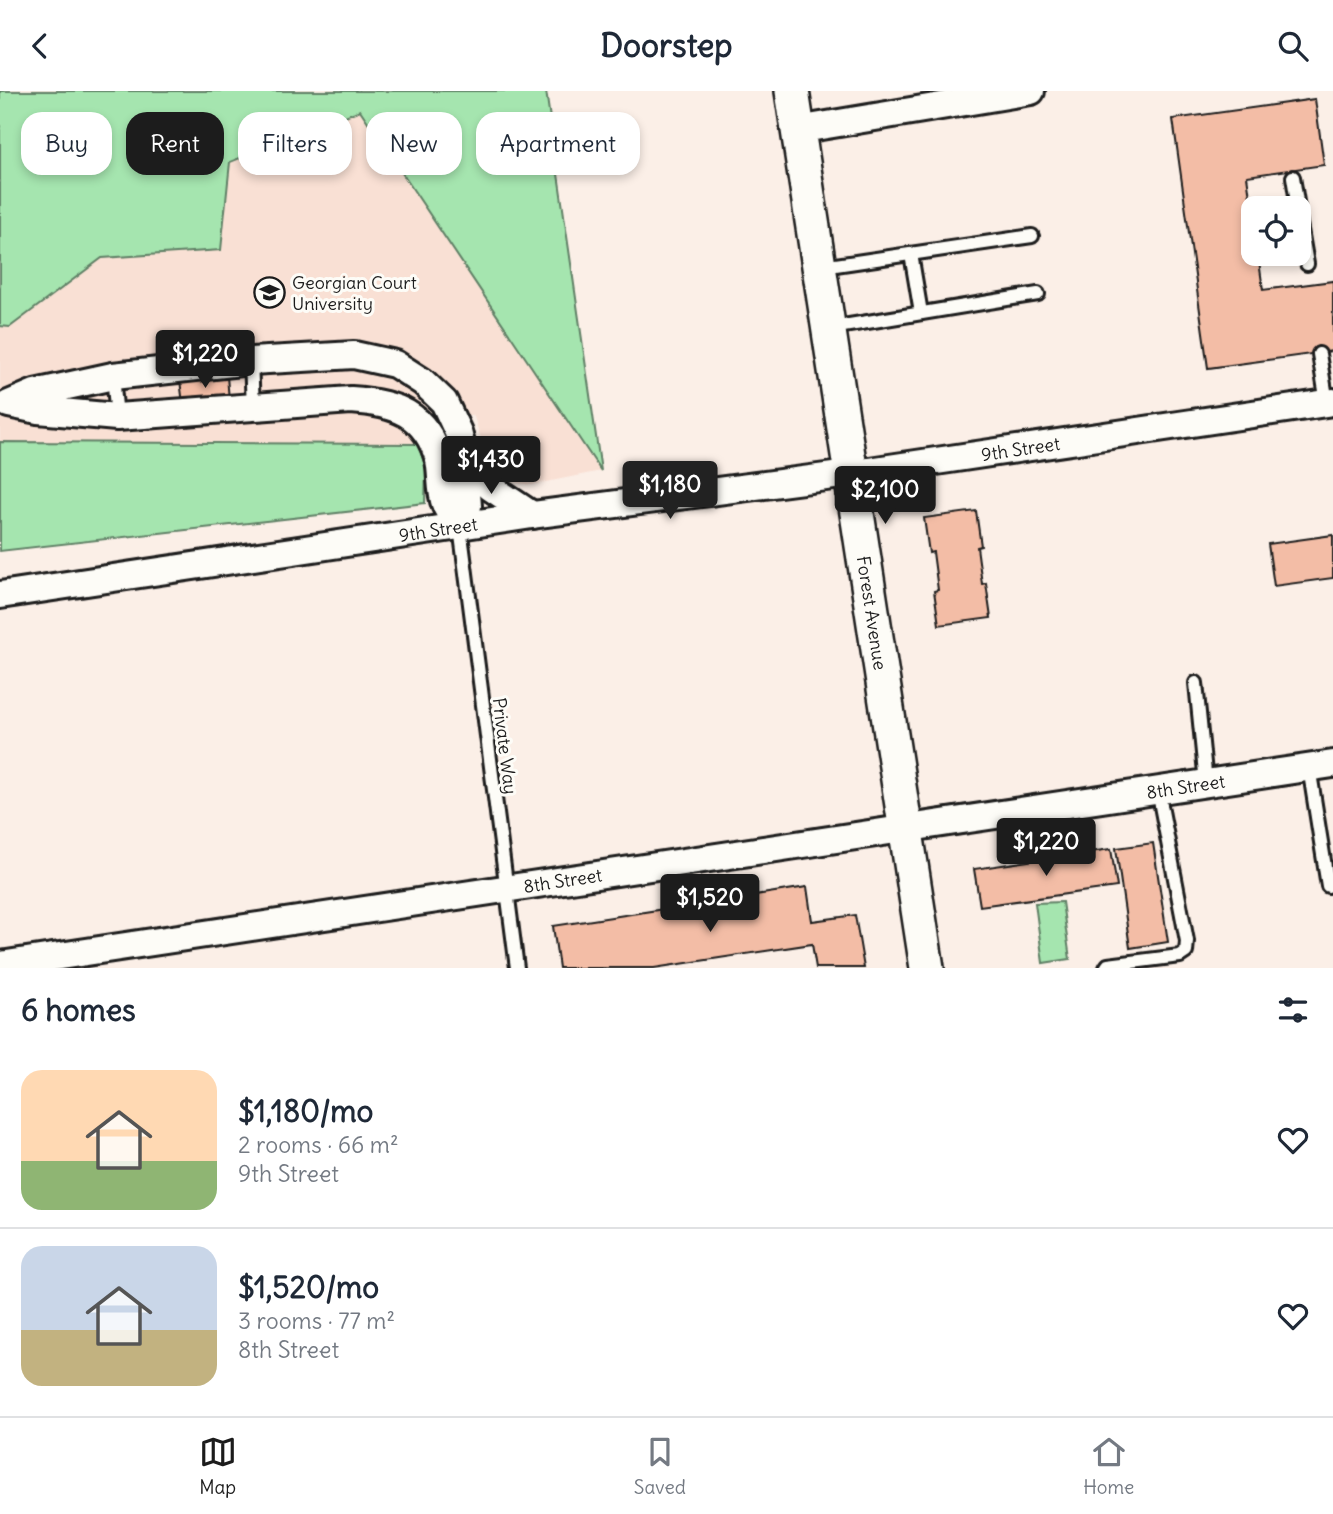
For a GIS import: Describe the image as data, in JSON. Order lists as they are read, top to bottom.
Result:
{
  "streets": {
    "street": ["9th Street", "Forest Avenue", "8th Street"],
    "lane": ["Private Way"]
  },
  "crossings": [
    ["9th Street", "Forest Avenue"],
    ["9th Street", "Private Way"],
    ["Forest Avenue", "8th Street"],
    ["Private Way", "8th Street"]
  ],
  "places": {
    "school or university": ["Georgian Court University"]
  },
  "page": {
    "header": "Doorstep",
    "chip": [
      "Buy",
      "Rent",
      "Filters",
      "New",
      "Apartment"
    ],
    "price": [
      "$1,220",
      "$1,430",
      "$1,180",
      "$2,100",
      "$1,220",
      "$1,520"
    ],
    "heading": "6 homes",
    "list": [
      {
        "name": "$1,180/mo",
        "note": "2 rooms · 66 m² · 9th Street"
      },
      {
        "name": "$1,520/mo",
        "note": "3 rooms · 77 m² · 8th Street"
      }
    ],
    "tabs": ["Map", "Saved", "Home"]
  }
}
